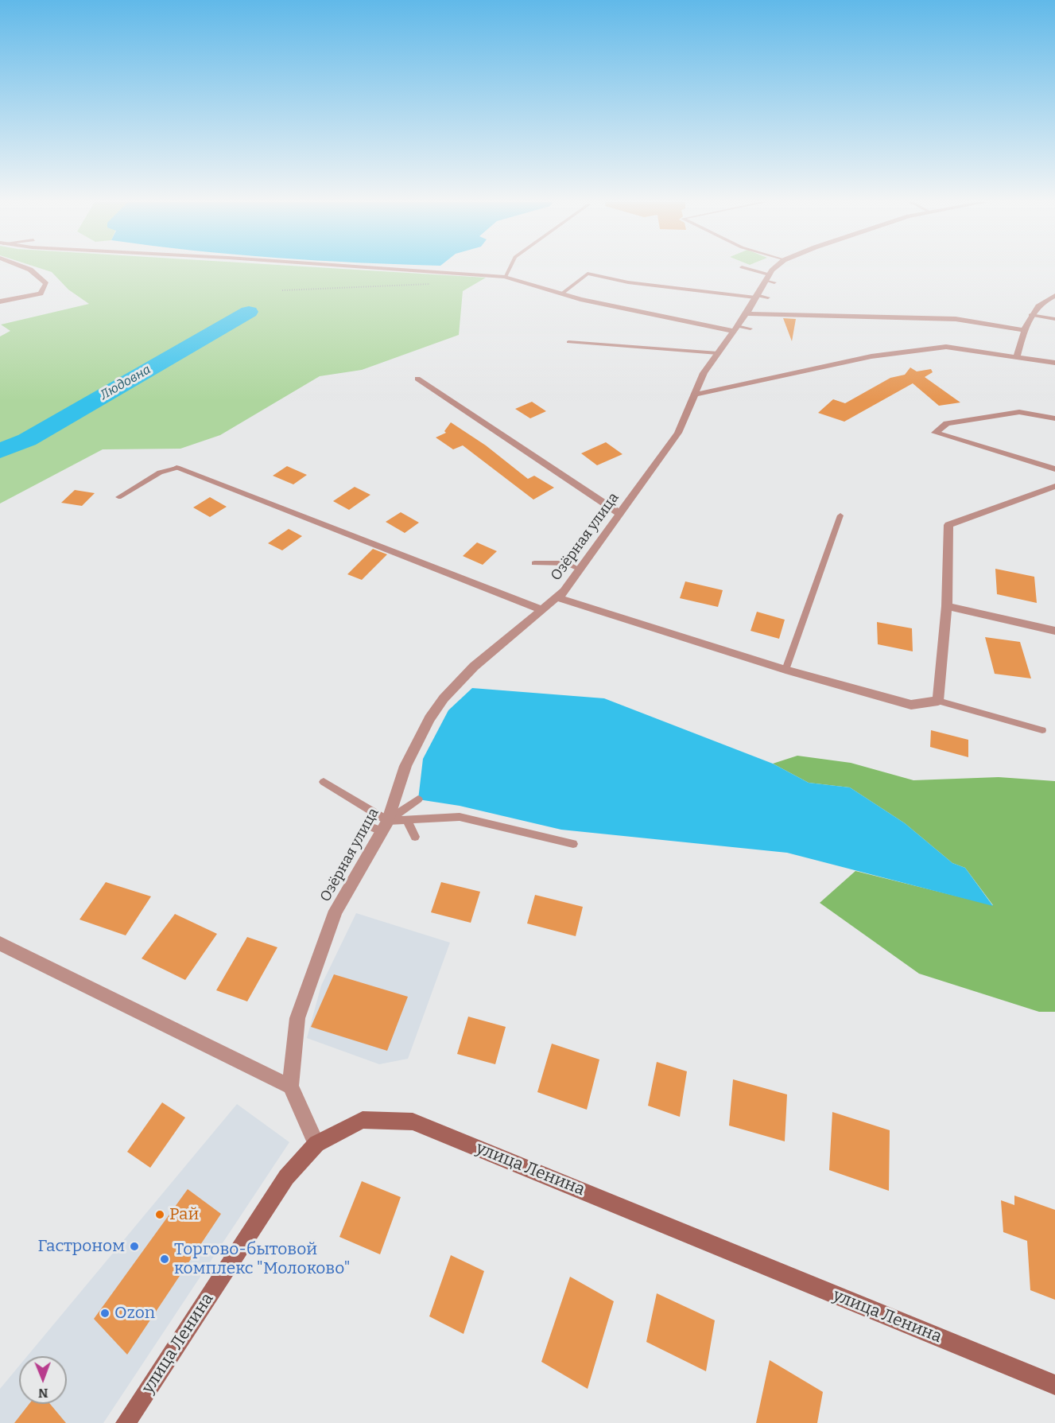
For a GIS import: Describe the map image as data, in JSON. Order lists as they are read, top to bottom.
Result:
{
  "streets": {
    "main road": ["улица Ленина"],
    "street": ["Озёрная улица"]
  },
  "water": ["Людовна"],
  "places": [
    "Рай",
    "Гастроном",
    "Торгово-бытовой комплекс \"Молоково\"",
    "Ozon"
  ],
  "north": "bottom"
}
